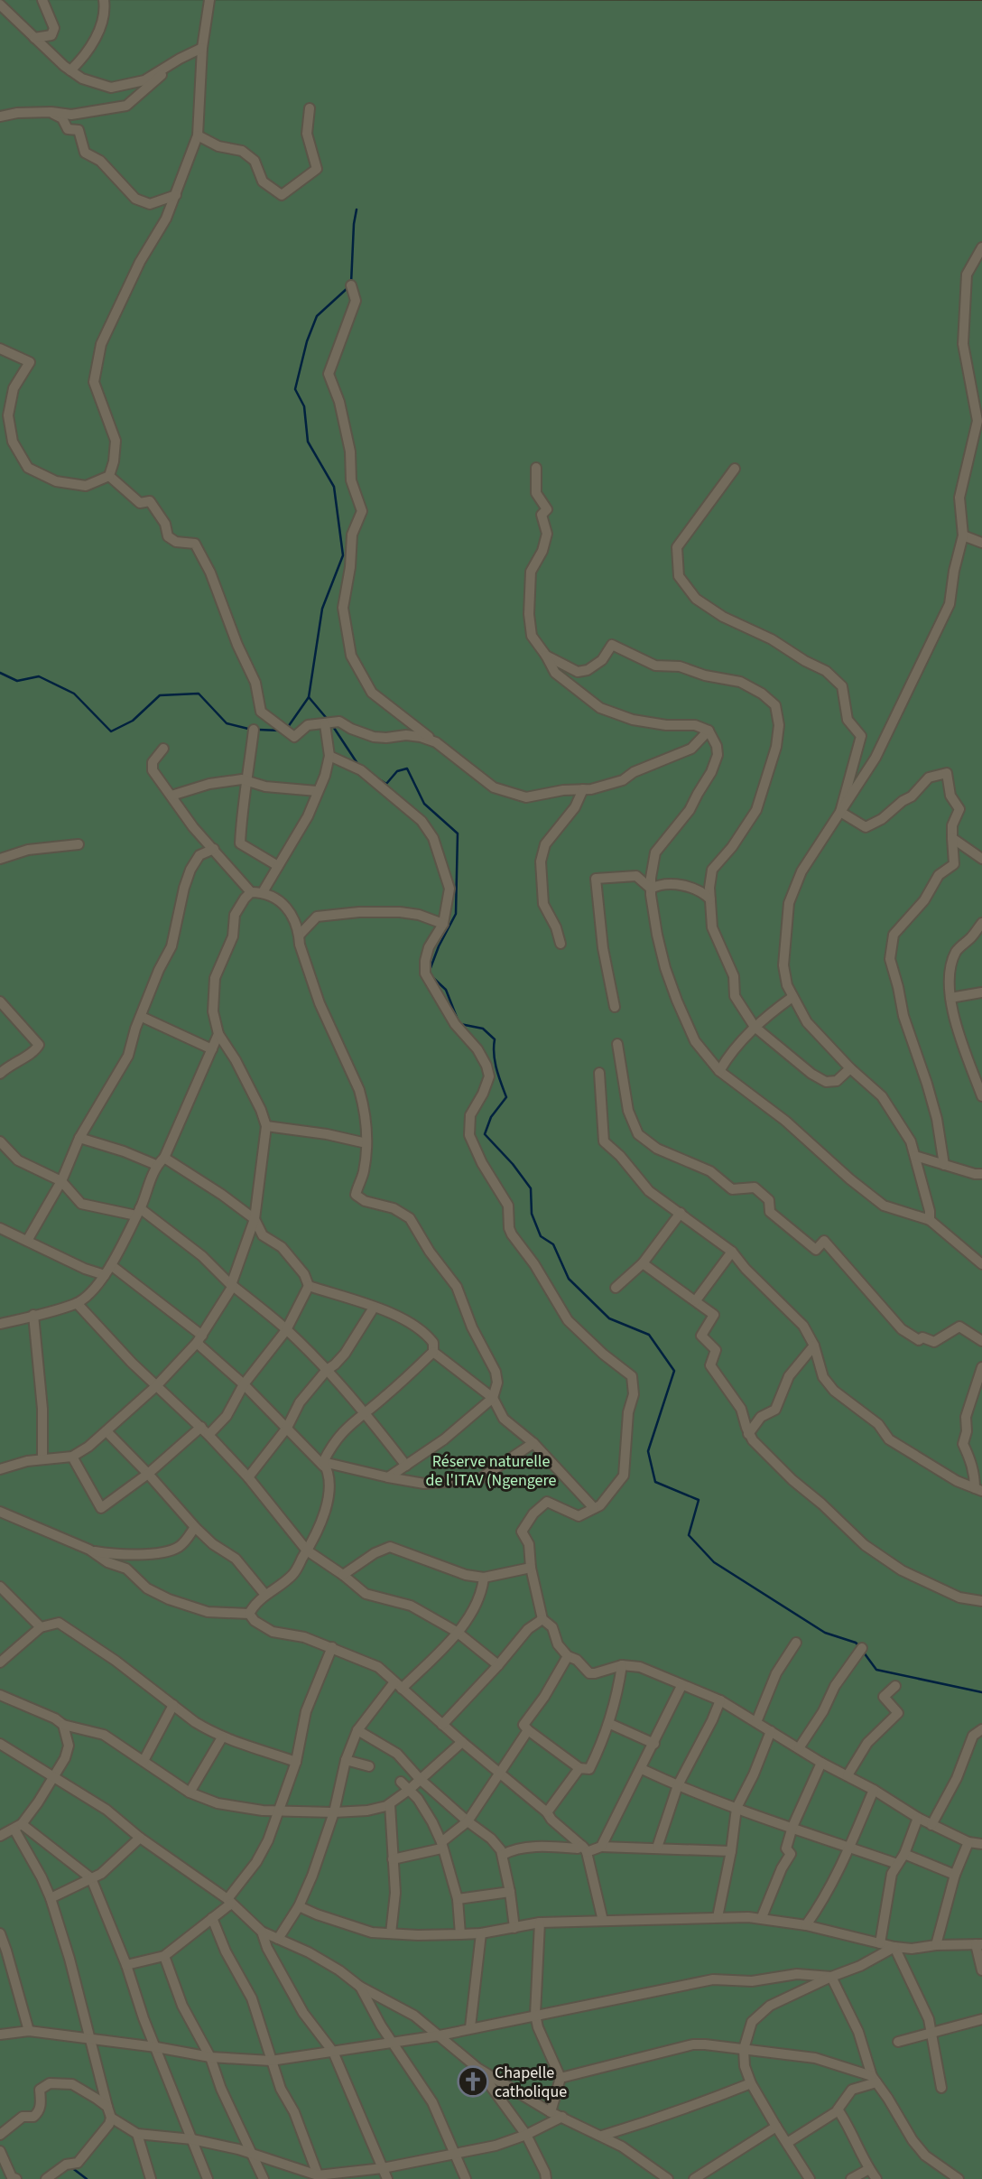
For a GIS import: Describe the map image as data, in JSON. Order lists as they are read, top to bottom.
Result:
{
  "parks": ["Réserve naturelle de l'ITAV (Ngengere"],
  "places": {
    "church": ["Chapelle catholique"]
  }
}
